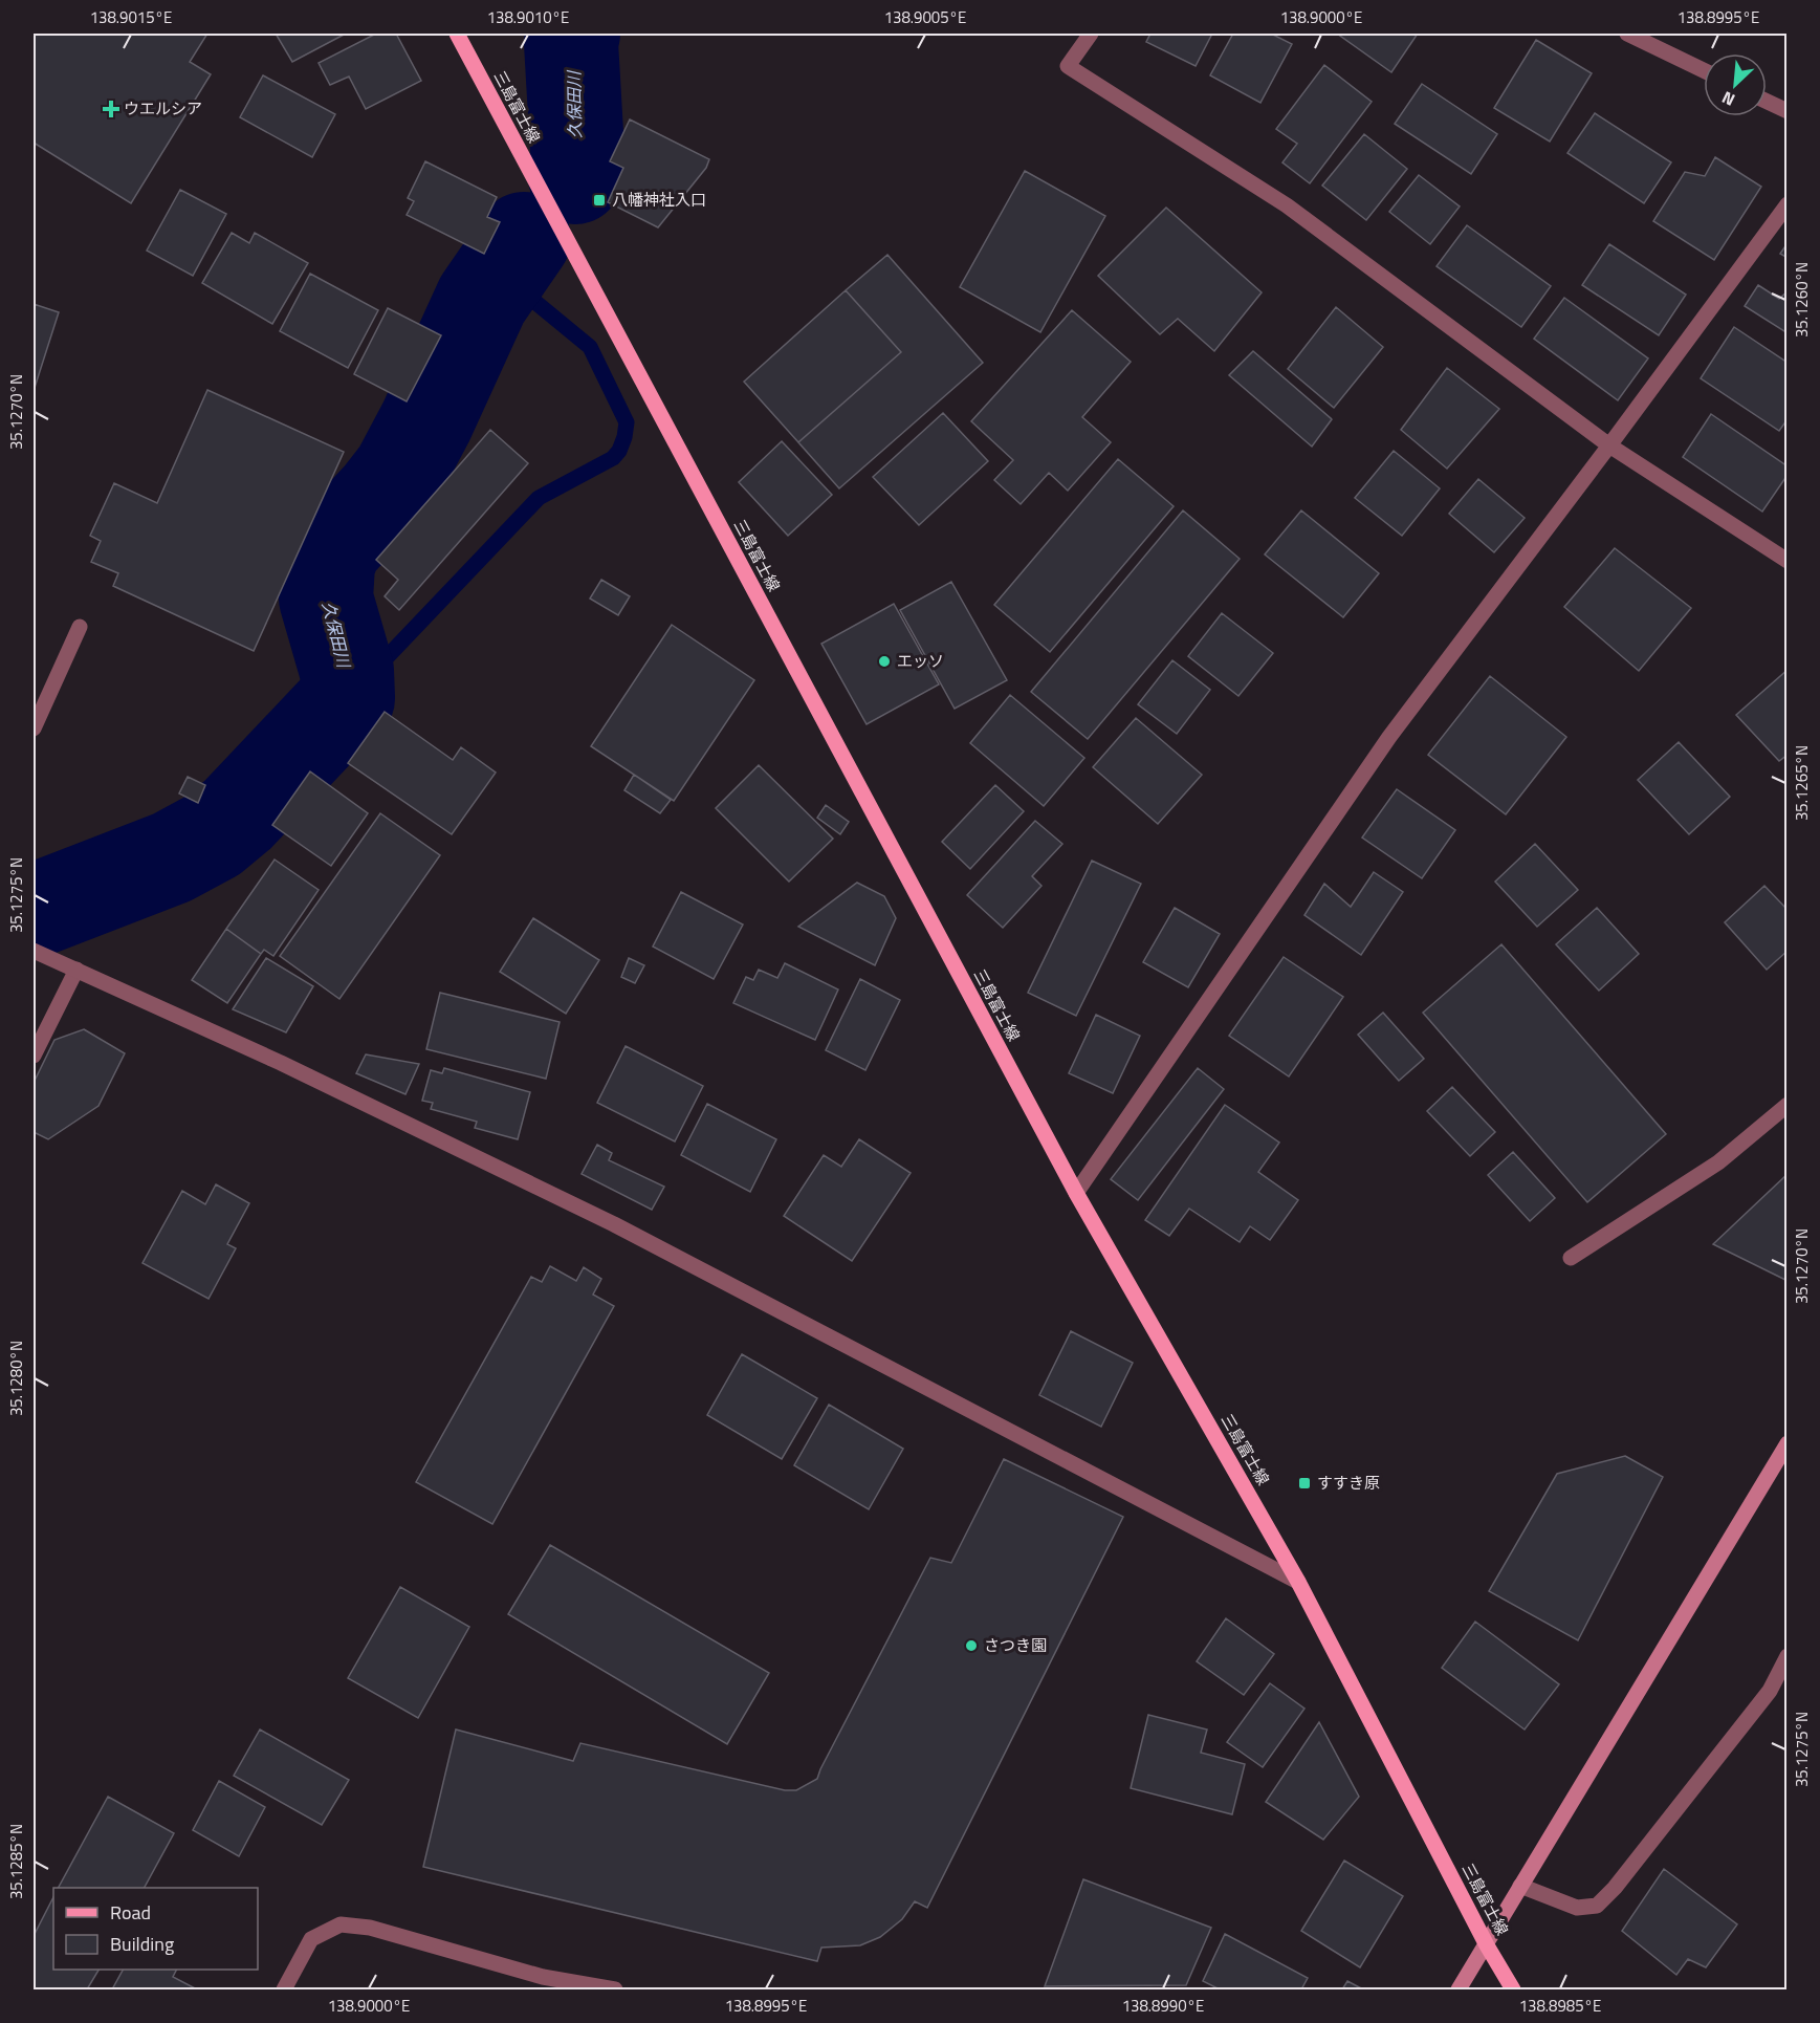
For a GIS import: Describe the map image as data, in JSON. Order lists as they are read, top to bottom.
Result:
{
  "streets": {
    "main road": ["三島富士線"]
  },
  "water": ["久保田川"],
  "places": {
    "health": ["ウエルシア"],
    "transit": ["八幡神社入口", "すすき原"],
    "other": ["エッソ", "さつき園"]
  },
  "legend": ["Road", "Building"],
  "north": "bottom left",
  "coordinates": [
    "138.9015°E",
    "138.9010°E",
    "138.9005°E",
    "138.9000°E",
    "138.8995°E",
    "35.1260°N",
    "35.1270°N",
    "35.1265°N",
    "35.1275°N",
    "35.1280°N",
    "35.1285°N",
    "138.8990°E",
    "138.8985°E"
  ]
}
